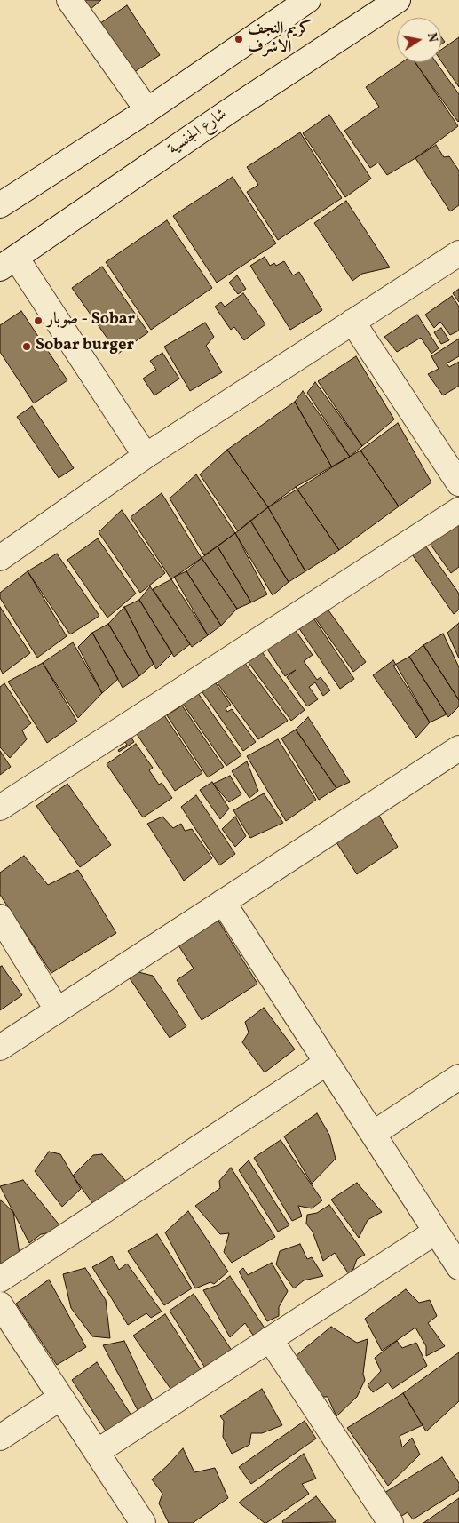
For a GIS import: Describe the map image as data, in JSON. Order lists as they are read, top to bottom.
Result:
{
  "streets": {
    "street": ["شارع الجنسية"]
  },
  "places": ["كريم النجف الاشرف", "صوبار - Sobar", "Sobar burger"],
  "north": "right"
}
